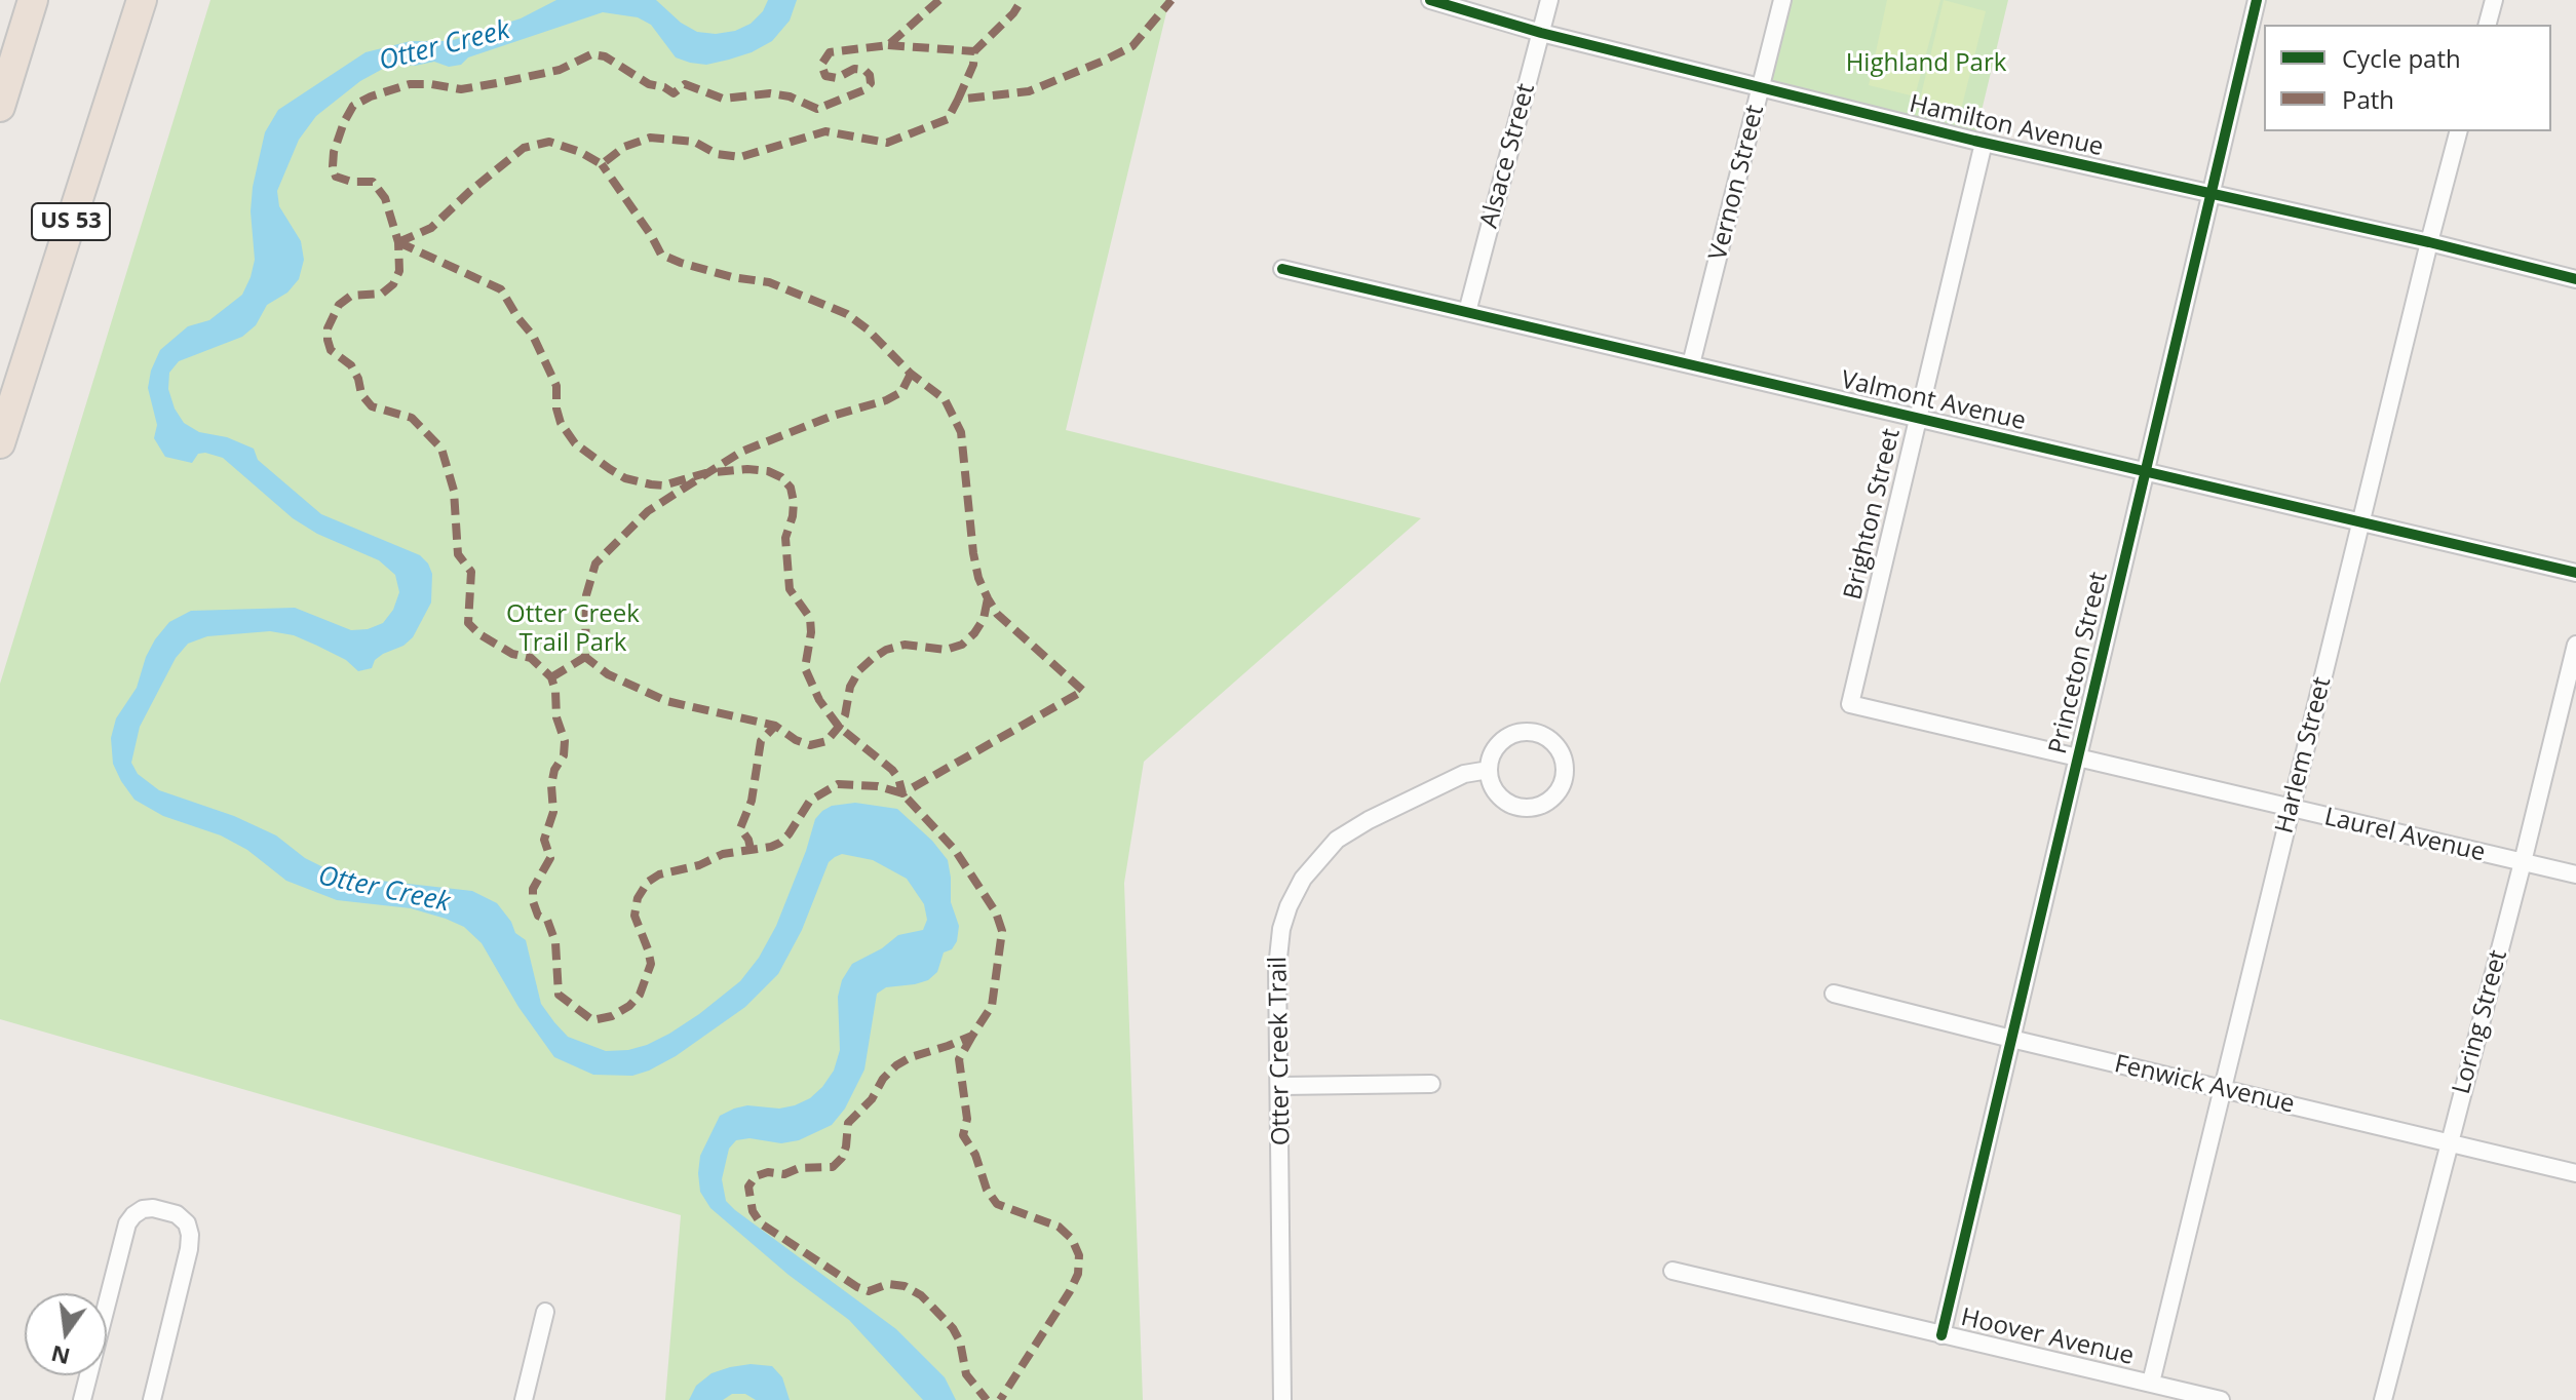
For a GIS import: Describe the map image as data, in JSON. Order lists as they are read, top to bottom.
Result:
{
  "streets": {
    "highway": ["US 53"],
    "street": [
      "Hamilton Avenue",
      "Alsace Street",
      "Vernon Street",
      "Valmont Avenue",
      "Brighton Street",
      "Princeton Street",
      "Harlem Street",
      "Laurel Avenue",
      "Loring Street",
      "Otter Creek Trail",
      "Fenwick Avenue",
      "Hoover Avenue"
    ]
  },
  "crossings": [
    ["Hamilton Avenue", "Alsace Street"],
    ["Hamilton Avenue", "Vernon Street"],
    ["Hamilton Avenue", "Brighton Street"],
    ["Hamilton Avenue", "Princeton Street"],
    ["Hamilton Avenue", "Harlem Street"],
    ["Alsace Street", "Valmont Avenue"],
    ["Vernon Street", "Valmont Avenue"],
    ["Valmont Avenue", "Brighton Street"],
    ["Valmont Avenue", "Princeton Street"],
    ["Valmont Avenue", "Harlem Street"],
    ["Brighton Street", "Laurel Avenue"],
    ["Princeton Street", "Laurel Avenue"],
    ["Princeton Street", "Fenwick Avenue"],
    ["Princeton Street", "Hoover Avenue"],
    ["Harlem Street", "Laurel Avenue"],
    ["Harlem Street", "Fenwick Avenue"],
    ["Harlem Street", "Hoover Avenue"],
    ["Laurel Avenue", "Loring Street"],
    ["Loring Street", "Fenwick Avenue"]
  ],
  "water": ["Otter Creek"],
  "parks": ["Highland Park", "Otter Creek Trail Park"],
  "legend": ["Cycle path", "Path"],
  "north": "bottom"
}
